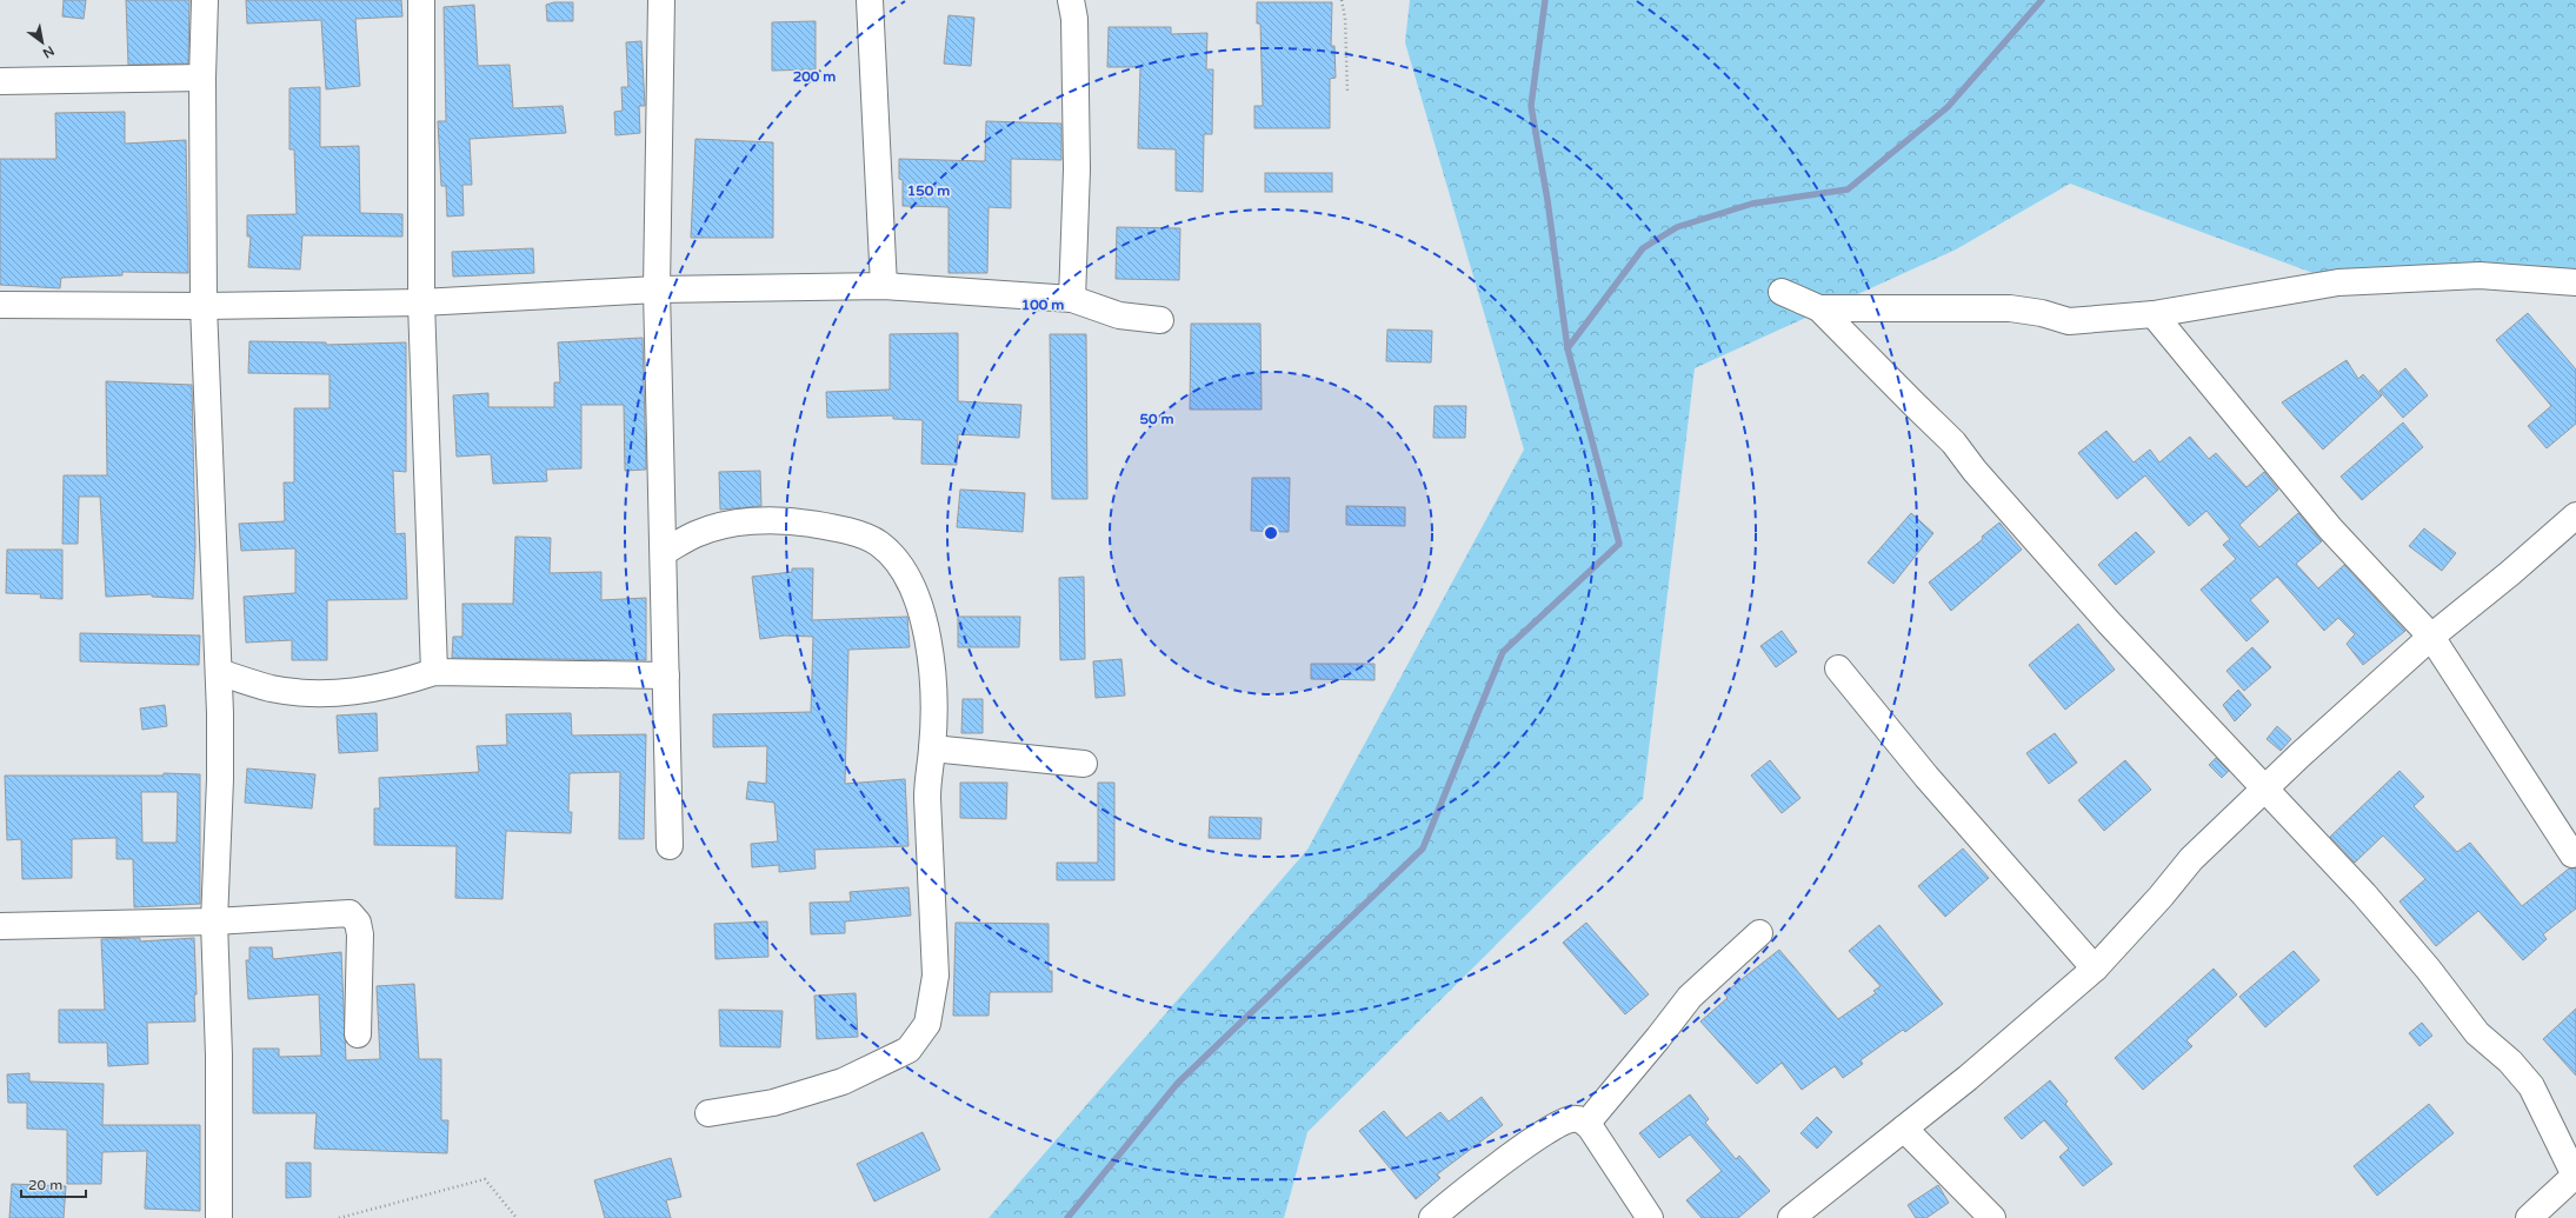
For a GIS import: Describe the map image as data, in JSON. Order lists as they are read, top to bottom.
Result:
{
  "scale_bar": "20 m",
  "north": "bottom right",
  "rings": [
    "200 m",
    "150 m",
    "100 m",
    "50 m"
  ]
}
